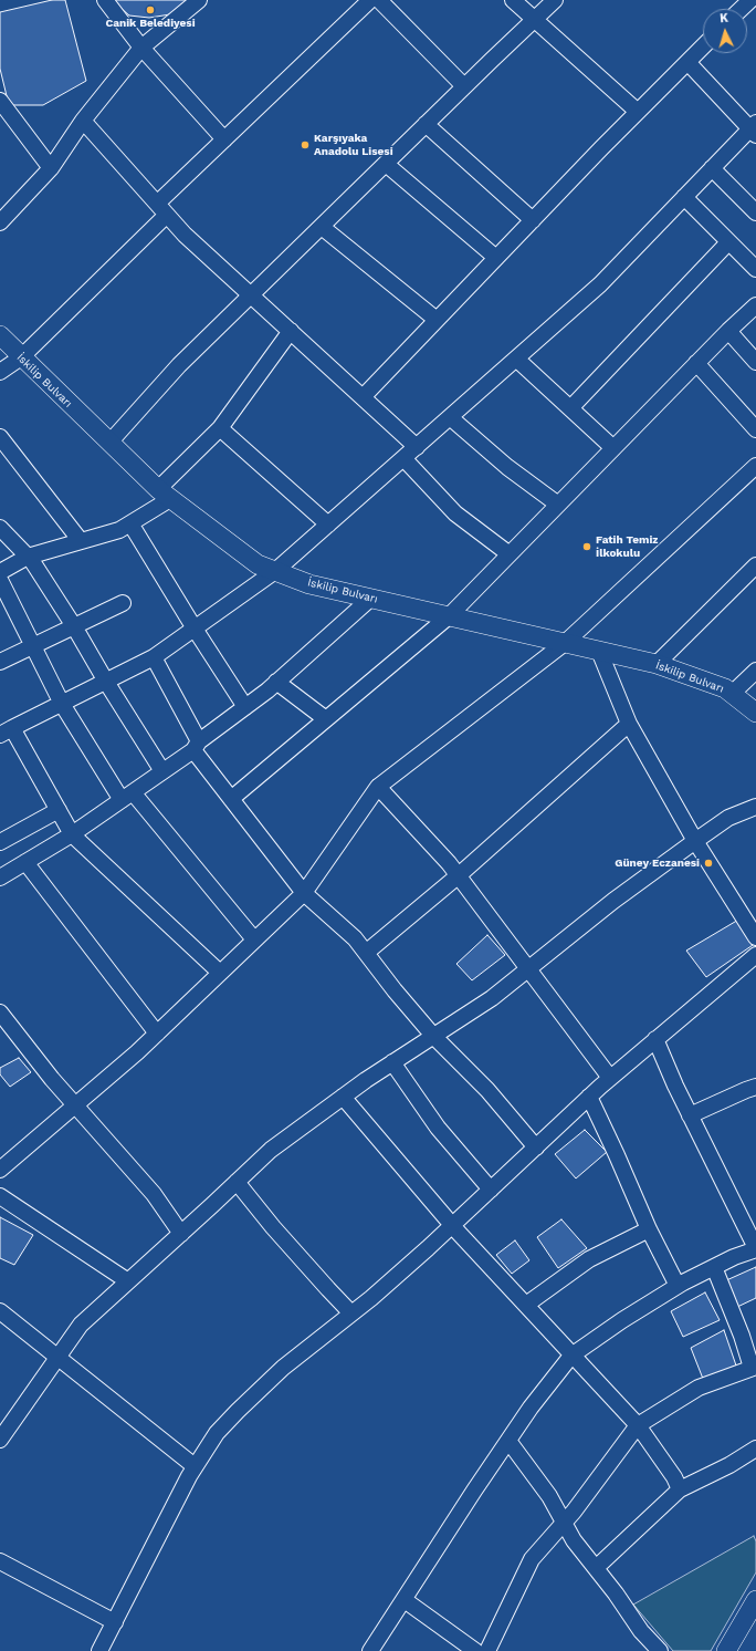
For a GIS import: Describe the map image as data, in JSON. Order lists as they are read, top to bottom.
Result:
{
  "streets": {
    "main road": ["İskilip Bulvarı"]
  },
  "places": [
    "Canik Belediyesi",
    "Karşıyaka Anadolu Lisesi",
    "Fatih Temiz İlkokulu",
    "Güney Eczanesi"
  ],
  "north": "top"
}
